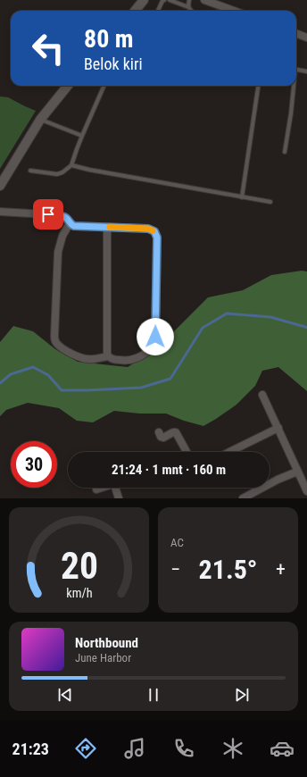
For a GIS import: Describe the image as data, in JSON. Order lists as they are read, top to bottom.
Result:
{
  "page": {
    "turn": ["80 m", "Belok kiri"],
    "limit": "30",
    "trip": "21:24 · 1 mnt · 160 m",
    "tile": "AC",
    "heat": ["−", "21.5°", "+"],
    "song": ["Northbound", "June Harbor"],
    "tabs": "21:23",
    "gauge": ["20", "km/h"]
  }
}
